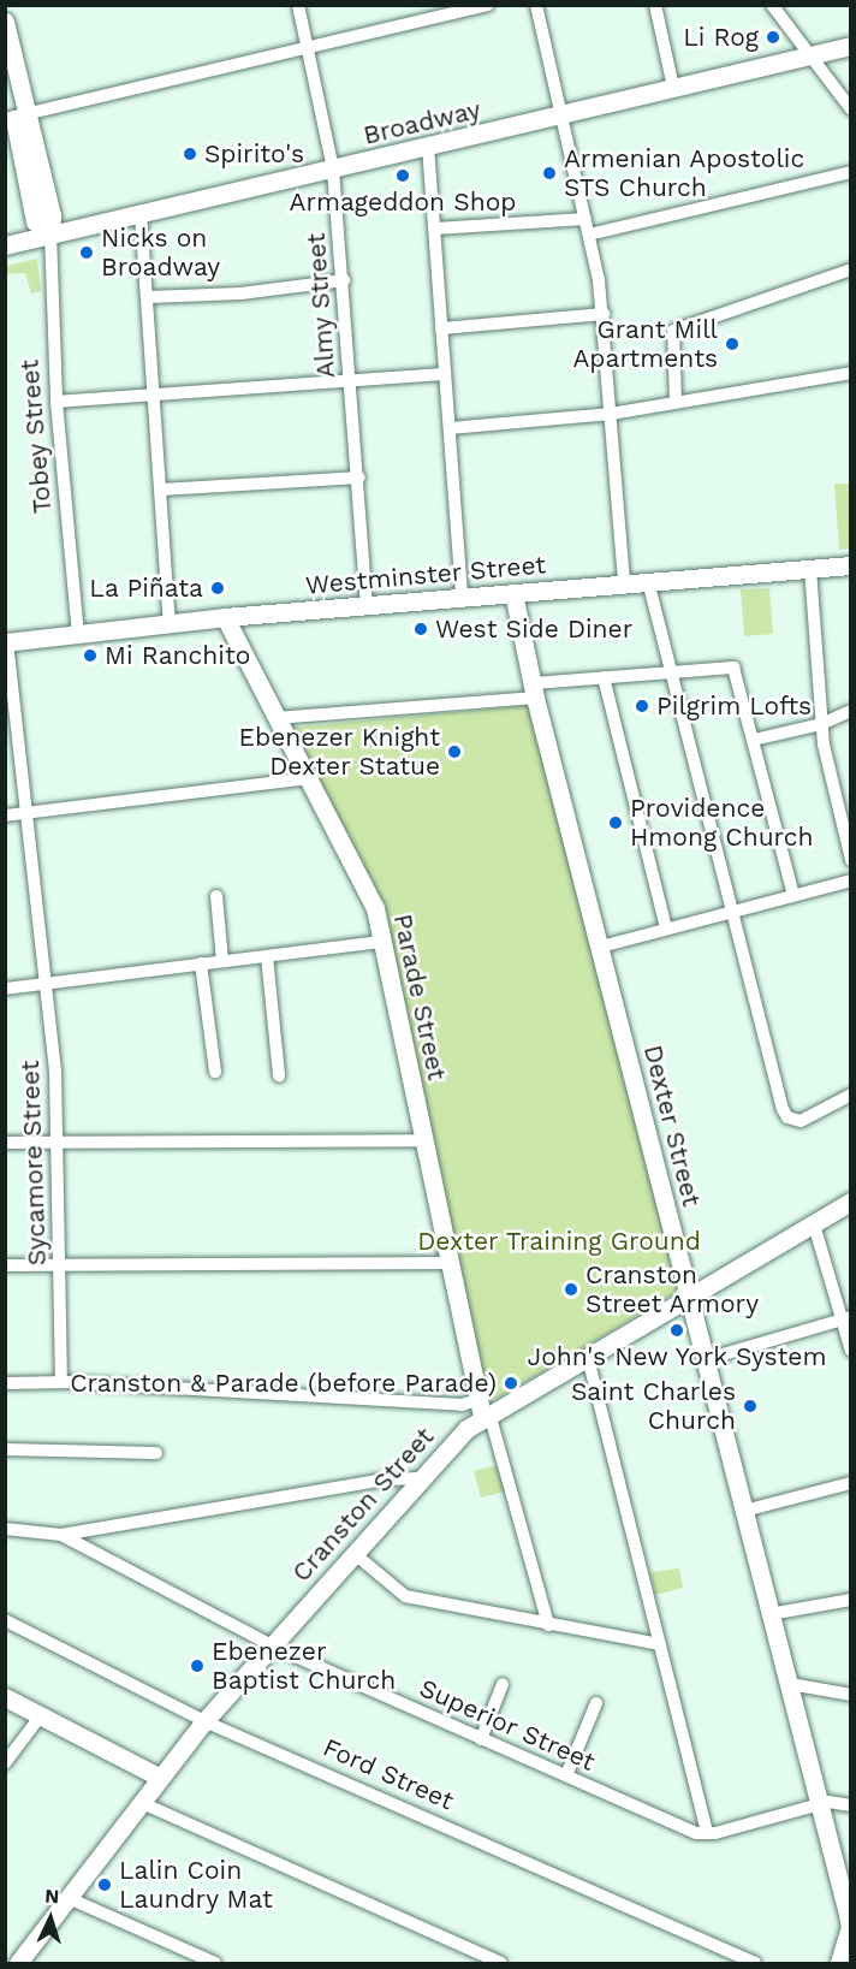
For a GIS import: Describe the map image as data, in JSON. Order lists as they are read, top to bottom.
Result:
{
  "streets": {
    "main road": [
      "Broadway",
      "Tobey Street",
      "Westminster Street",
      "Parade Street",
      "Dexter Street",
      "Cranston Street"
    ],
    "street": [
      "Almy Street",
      "Sycamore Street",
      "Superior Street",
      "Ford Street"
    ]
  },
  "crossings": [
    ["Broadway", "Almy Street"],
    ["Broadway", "Tobey Street"],
    ["Almy Street", "Westminster Street"],
    ["Tobey Street", "Westminster Street"],
    ["Westminster Street", "Parade Street"],
    ["Westminster Street", "Dexter Street"],
    ["Westminster Street", "Sycamore Street"],
    ["Parade Street", "Cranston Street"],
    ["Dexter Street", "Cranston Street"],
    ["Cranston Street", "Superior Street"],
    ["Cranston Street", "Ford Street"]
  ],
  "parks": ["Dexter Training Ground"],
  "places": [
    "Li Rog",
    "Spirito's",
    "Armenian Apostolic STS Church",
    "Armageddon Shop",
    "Nicks on Broadway",
    "Grant Mill Apartments",
    "La Piñata",
    "West Side Diner",
    "Mi Ranchito",
    "Pilgrim Lofts",
    "Ebenezer Knight Dexter Statue",
    "Providence Hmong Church",
    "Cranston Street Armory",
    "John's New York System",
    "Cranston & Parade (before Parade)",
    "Saint Charles Church",
    "Ebenezer Baptist Church",
    "Lalin Coin Laundry Mat"
  ],
  "north": "top"
}
